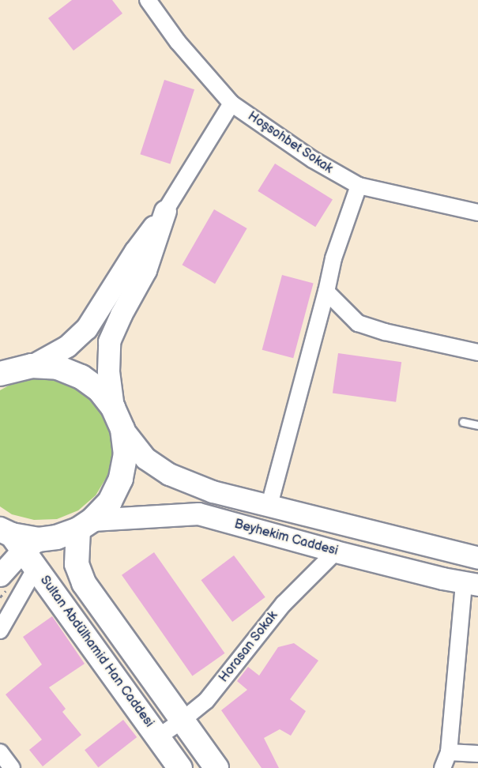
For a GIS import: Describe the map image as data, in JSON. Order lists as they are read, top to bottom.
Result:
{
  "streets": {
    "main road": ["Beyhekim Caddesi", "Sultan Abdülhamid Han Caddesi"],
    "street": ["Hoşsohbet Sokak", "Horasan Sokak"]
  },
  "crossings": [
    ["Beyhekim Caddesi", "Horasan Sokak"],
    ["Horasan Sokak", "Sultan Abdülhamid Han Caddesi"]
  ]
}
